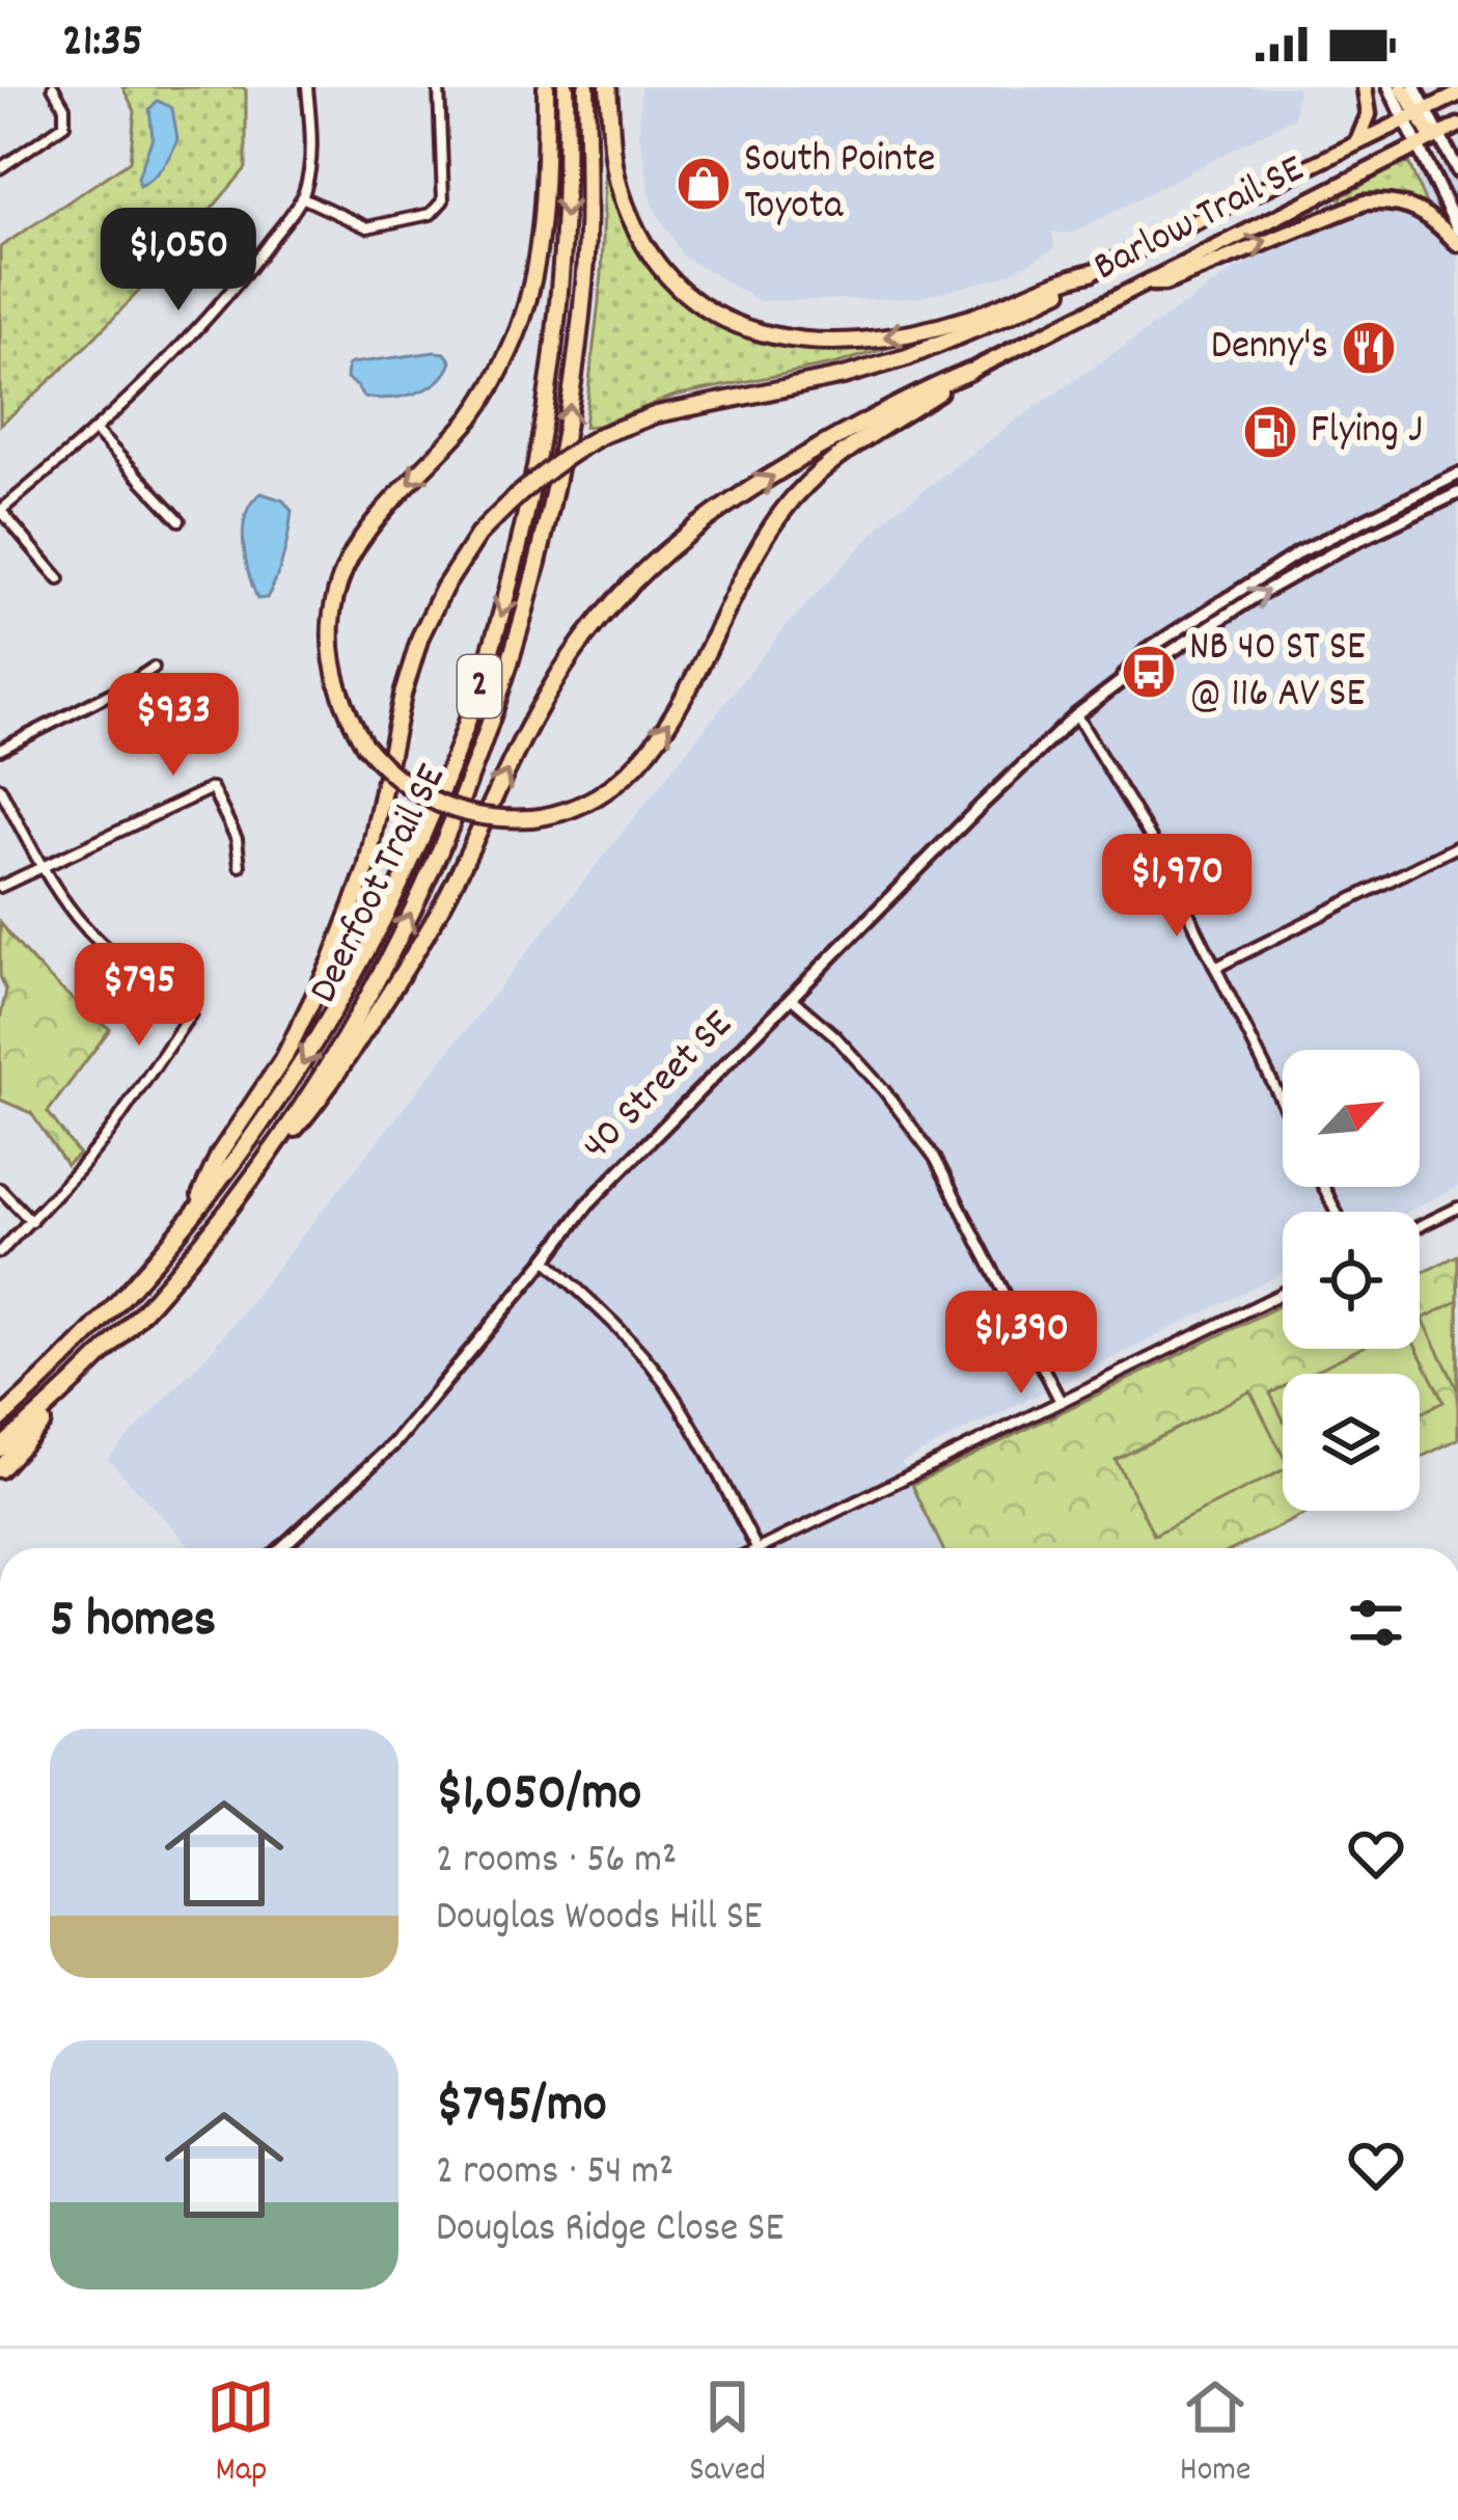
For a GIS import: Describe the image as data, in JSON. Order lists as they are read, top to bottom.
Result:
{
  "streets": {
    "highway": ["2", "Deerfoot Trail SE"],
    "main road": ["Barlow Trail SE"],
    "street": ["40 Street SE"]
  },
  "places": {
    "shop": ["South Pointe Toyota"],
    "restaurant": ["Denny's"],
    "fuel station": ["Flying J"],
    "bus stop": ["NB 40 ST SE @ 116 AV SE"]
  },
  "north": "top right",
  "page": {
    "status": "21:35",
    "price": [
      "$1,050",
      "$933",
      "$1,970",
      "$795",
      "$1,390"
    ],
    "heading": "5 homes",
    "list": [
      {
        "name": "$1,050/mo",
        "note": "2 rooms · 56 m² · Douglas Woods Hill SE"
      },
      {
        "name": "$795/mo",
        "note": "2 rooms · 54 m² · Douglas Ridge Close SE"
      }
    ],
    "tabs": ["Map", "Saved", "Home"]
  }
}
